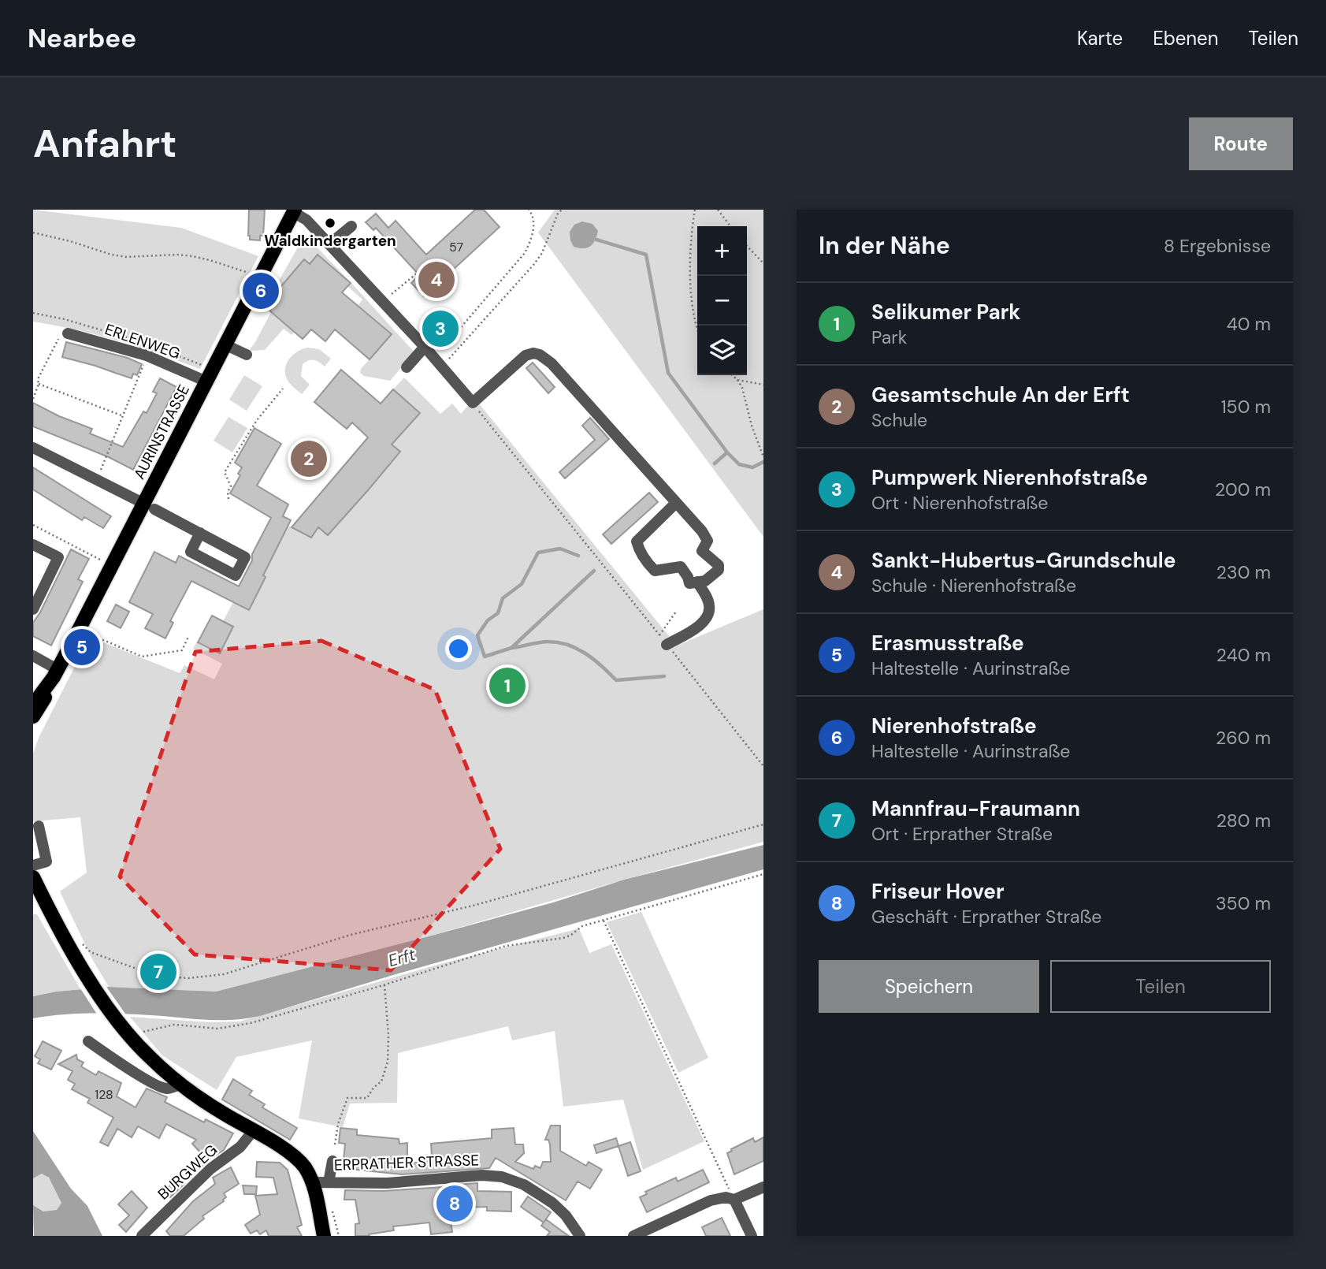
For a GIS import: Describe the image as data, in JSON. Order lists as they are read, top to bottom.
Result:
{
  "streets": {
    "main road": ["AURINSTRASSE"],
    "street": ["ERLENWEG", "ERPRATHER STRASSE", "BURGWEG"]
  },
  "crossings": [
    ["ERLENWEG", "AURINSTRASSE"]
  ],
  "water": ["Erft"],
  "places": ["Waldkindergarten"],
  "house_numbers": ["57", "128"],
  "page": {
    "header": "Nearbee",
    "nav": ["Karte", "Ebenen", "Teilen"],
    "buttons": [
      "Route",
      ["Speichern", "Teilen"]
    ],
    "title": "Anfahrt",
    "heading": ["In der Nähe", "8 Ergebnisse"],
    "map_buttons": ["+", "−"],
    "pins": [
      "4",
      "6",
      "3",
      "2",
      "5",
      "1",
      "7",
      "8"
    ],
    "list": [
      {
        "mark": "1",
        "name": "Selikumer Park",
        "note": "Park",
        "value": "40 m"
      },
      {
        "mark": "2",
        "name": "Gesamtschule An der Erft",
        "note": "Schule",
        "value": "150 m"
      },
      {
        "mark": "3",
        "name": "Pumpwerk Nierenhofstraße",
        "note": "Ort · Nierenhofstraße",
        "value": "200 m"
      },
      {
        "mark": "4",
        "name": "Sankt-Hubertus-Grundschule",
        "note": "Schule · Nierenhofstraße",
        "value": "230 m"
      },
      {
        "mark": "5",
        "name": "Erasmusstraße",
        "note": "Haltestelle · Aurinstraße",
        "value": "240 m"
      },
      {
        "mark": "6",
        "name": "Nierenhofstraße",
        "note": "Haltestelle · Aurinstraße",
        "value": "260 m"
      },
      {
        "mark": "7",
        "name": "Mannfrau-Fraumann",
        "note": "Ort · Erprather Straße",
        "value": "280 m"
      },
      {
        "mark": "8",
        "name": "Friseur Hover",
        "note": "Geschäft · Erprather Straße",
        "value": "350 m"
      }
    ]
  }
}
